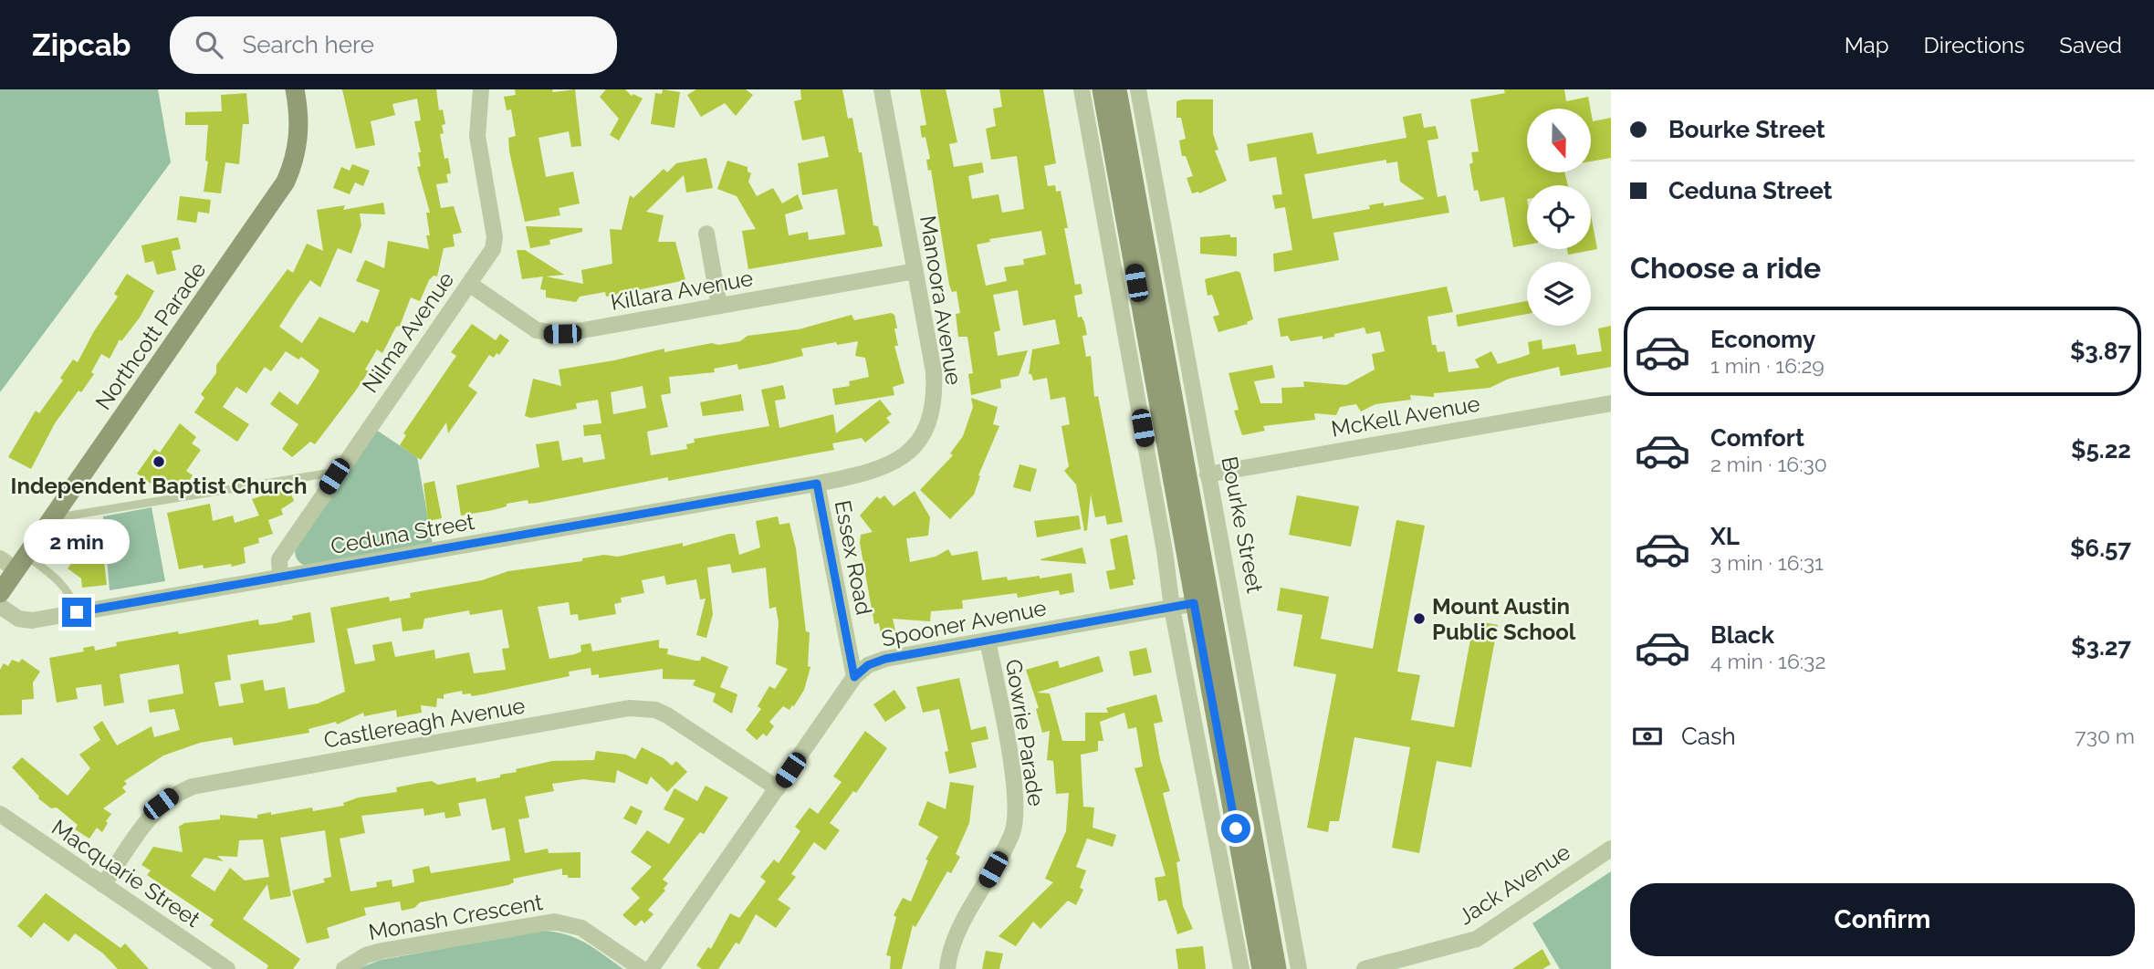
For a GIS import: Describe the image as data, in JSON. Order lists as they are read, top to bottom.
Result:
{
  "streets": {
    "main road": ["Northcott Parade", "Bourke Street"],
    "street": [
      "Killara Avenue",
      "Manoora Avenue",
      "Nilma Avenue",
      "McKell Avenue",
      "Ceduna Street",
      "Essex Road",
      "Spooner Avenue",
      "Castlereagh Avenue",
      "Gowrie Parade",
      "Macquarie Street",
      "Jack Avenue",
      "Monash Crescent"
    ]
  },
  "crossings": [
    ["Killara Avenue", "Manoora Avenue"],
    ["Killara Avenue", "Nilma Avenue"],
    ["Manoora Avenue", "Ceduna Street"],
    ["Manoora Avenue", "Essex Road"],
    ["Nilma Avenue", "Ceduna Street"],
    ["McKell Avenue", "Bourke Street"],
    ["Bourke Street", "Spooner Avenue"],
    ["Ceduna Street", "Essex Road"],
    ["Essex Road", "Spooner Avenue"],
    ["Spooner Avenue", "Castlereagh Avenue"],
    ["Spooner Avenue", "Gowrie Parade"],
    ["Castlereagh Avenue", "Macquarie Street"]
  ],
  "places": ["Independent Baptist Church", "Mount Austin Public School"],
  "north": "bottom",
  "page": {
    "header": "Zipcab",
    "search": "Search here",
    "nav": ["Map", "Directions", "Saved"],
    "banner": ["Bourke Street", "Ceduna Street"],
    "heading": "Choose a ride",
    "list": [
      {
        "name": "Economy",
        "note": "1 min · 16:29",
        "value": "$3.87"
      },
      {
        "name": "Comfort",
        "note": "2 min · 16:30",
        "value": "$5.22"
      },
      {
        "name": "XL",
        "note": "3 min · 16:31",
        "value": "$6.57"
      },
      {
        "name": "Black",
        "note": "4 min · 16:32",
        "value": "$3.27"
      }
    ],
    "bubble": "2 min",
    "pay": ["Cash", "730 m"],
    "buttons": "Confirm"
  }
}
